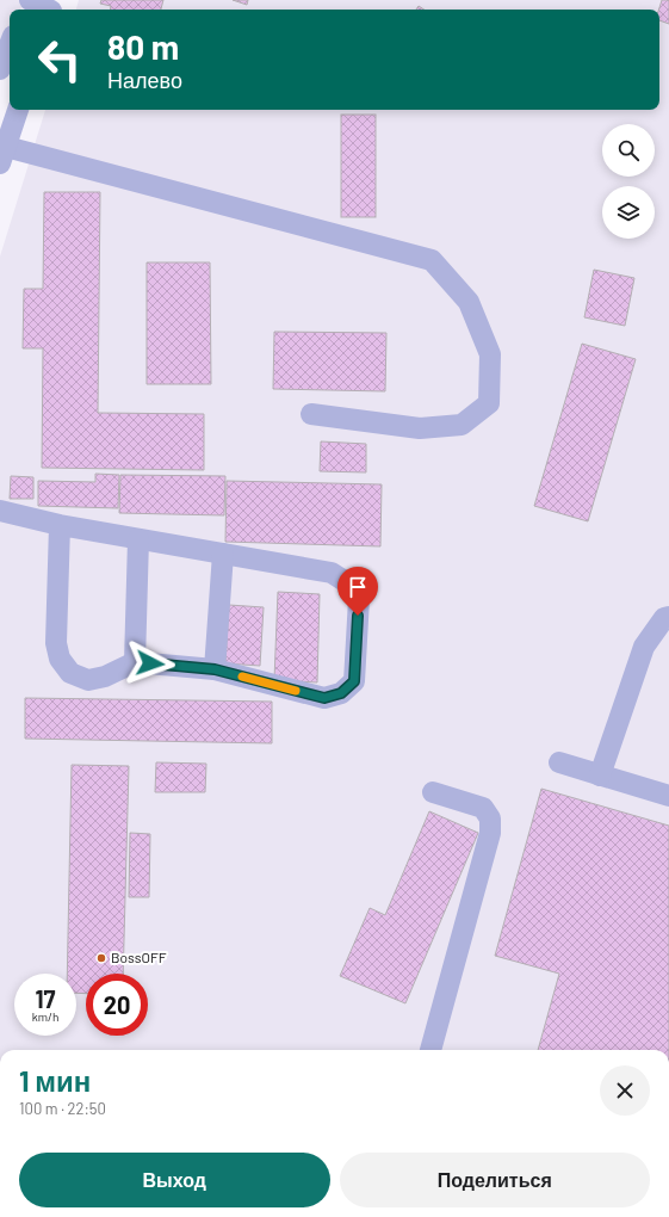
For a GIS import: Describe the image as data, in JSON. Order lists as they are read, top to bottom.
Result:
{
  "places": ["BossOFF"],
  "page": {
    "turn": ["80 m", "Налево"],
    "speed": "17 km/h",
    "limit": "20",
    "heading": ["1 мин", "100 m · 22:50"],
    "buttons": ["Выход", "Поделиться"]
  }
}
